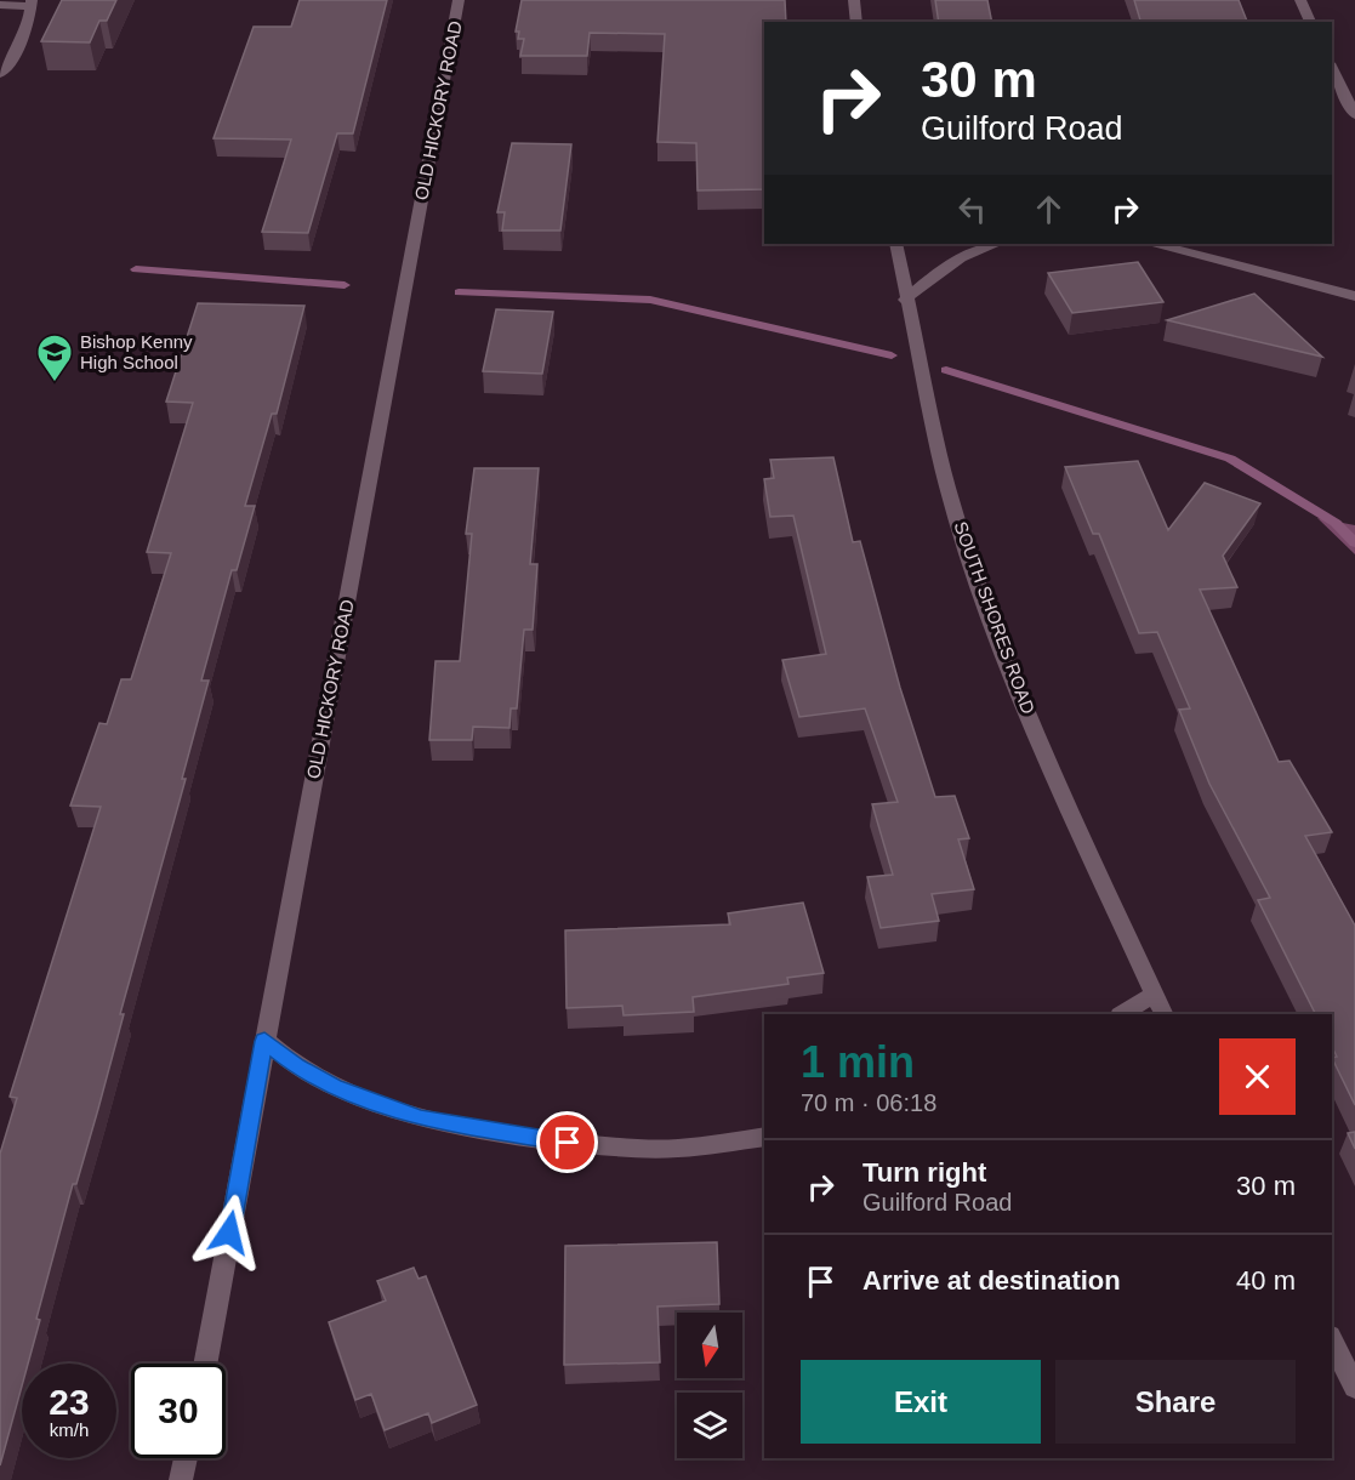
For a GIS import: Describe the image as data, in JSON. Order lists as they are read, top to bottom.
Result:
{
  "streets": {
    "street": ["OLD HICKORY ROAD", "SOUTH SHORES ROAD"]
  },
  "places": {
    "school or university": ["Bishop Kenny High School"]
  },
  "north": "bottom",
  "page": {
    "turn": ["30 m", "Guilford Road"],
    "heading": ["1 min", "70 m · 06:18"],
    "list": [
      {
        "name": "Turn right",
        "note": "Guilford Road",
        "value": "30 m"
      },
      {
        "name": "Arrive at destination",
        "value": "40 m"
      }
    ],
    "buttons": ["Exit", "Share"],
    "speed": "23 km/h",
    "limit": "30"
  }
}
